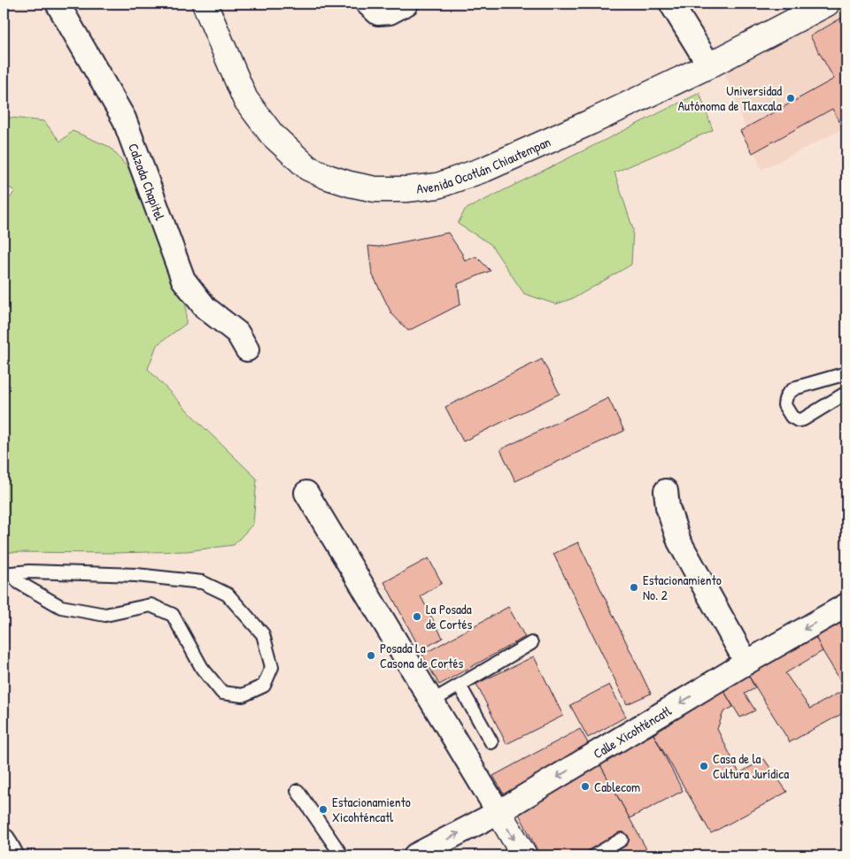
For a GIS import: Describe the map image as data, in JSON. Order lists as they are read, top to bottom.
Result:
{
  "streets": {
    "main road": ["Avenida Ocotlán Chiautempan"],
    "street": ["Calzada Chapitel", "Calle Xicohténcatl"]
  },
  "places": [
    "Universidad Autónoma de Tlaxcala",
    "Estacionamiento No. 2",
    "La Posada de Cortés",
    "Posada La Casona de Cortés",
    "Casa de la Cultura Jurídica",
    "Cablecom",
    "Estacionamiento Xicohténcatl"
  ]
}
